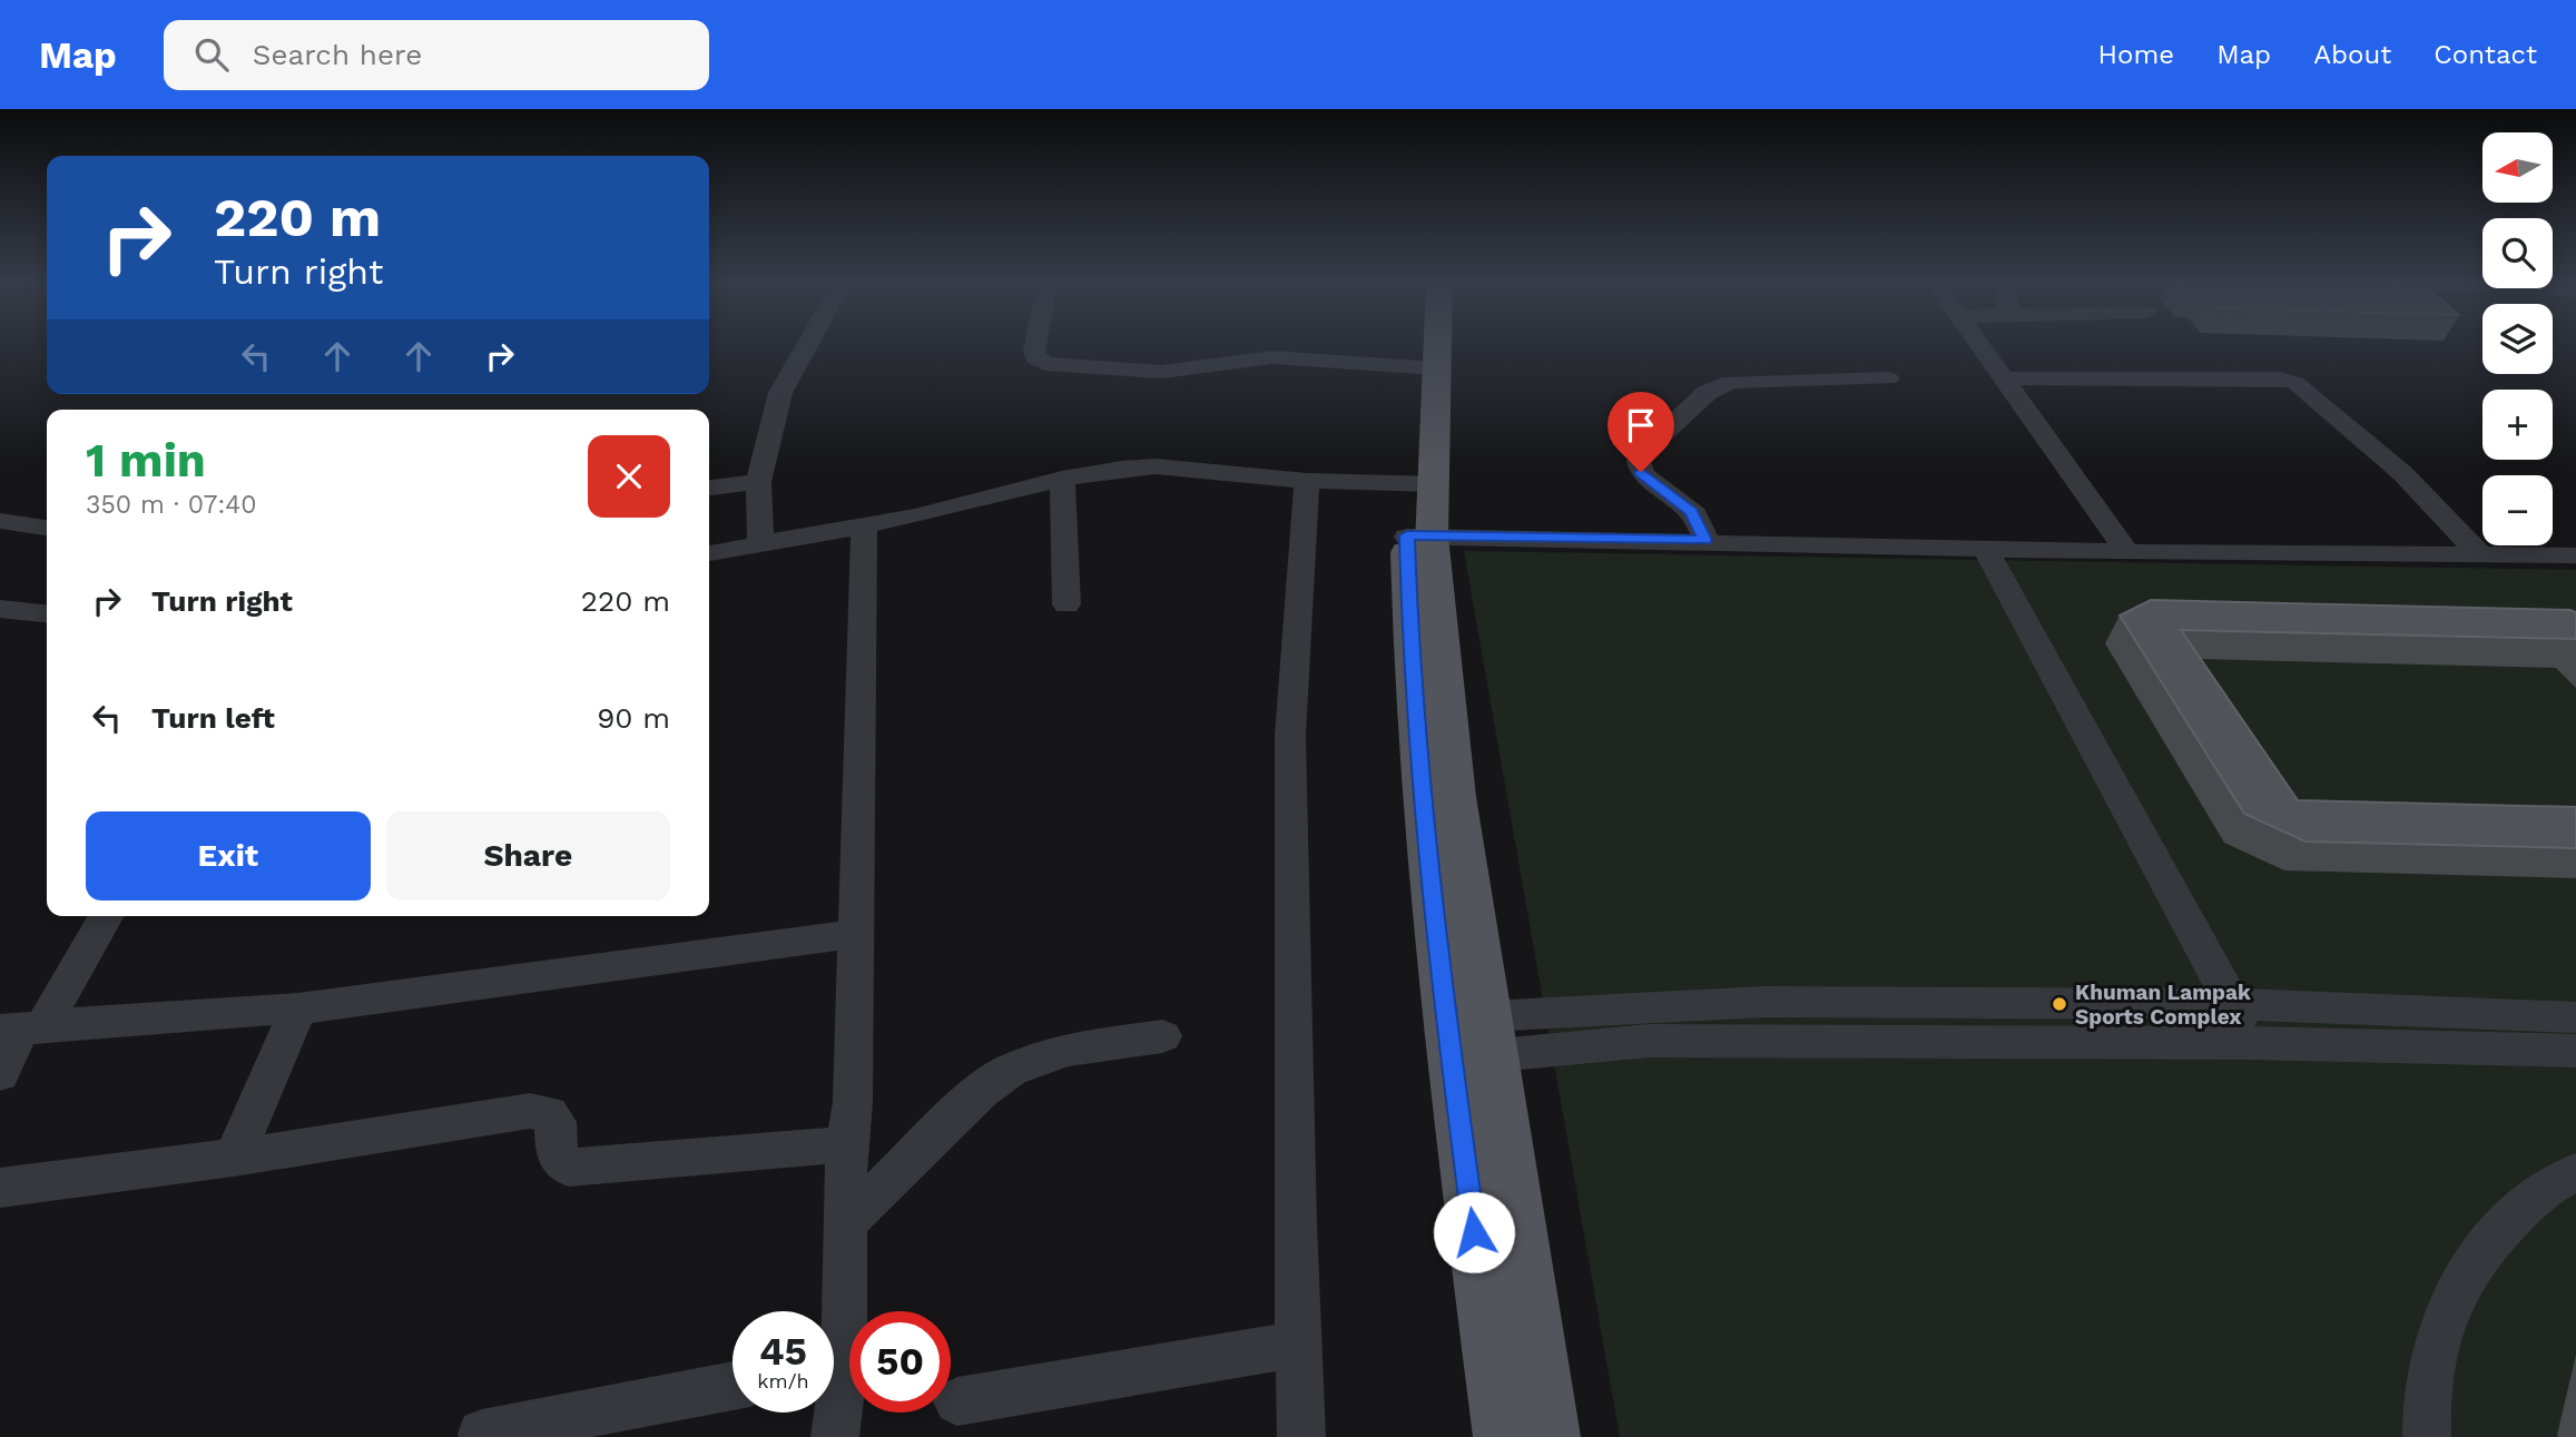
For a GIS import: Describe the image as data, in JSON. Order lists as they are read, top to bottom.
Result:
{
  "places": ["Khuman Lampak Sports Complex"],
  "north": "left",
  "page": {
    "header": "Map",
    "search": "Search here",
    "nav": [
      "Home",
      "Map",
      "About",
      "Contact"
    ],
    "map_buttons": ["+", "−"],
    "turn": ["220 m", "Turn right"],
    "heading": ["1 min", "350 m · 07:40"],
    "list": [
      {
        "name": "Turn right",
        "value": "220 m"
      },
      {
        "name": "Turn left",
        "value": "90 m"
      }
    ],
    "buttons": ["Exit", "Share"],
    "speed": "45 km/h",
    "limit": "50"
  }
}
